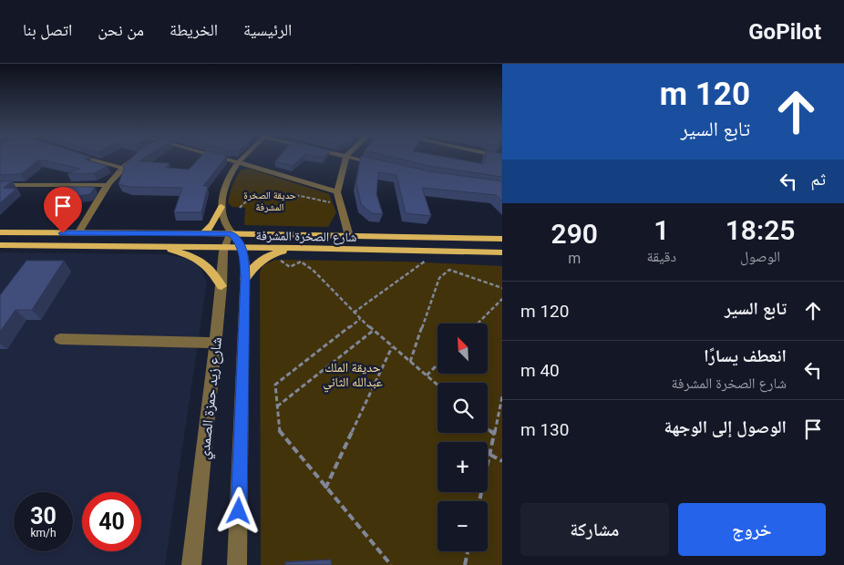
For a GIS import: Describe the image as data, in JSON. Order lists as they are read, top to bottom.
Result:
{
  "streets": {
    "main road": ["شارع الصخرة المشرفة"],
    "street": ["شارع زيد حمزة الصمدي"]
  },
  "crossings": [
    ["شارع الصخرة المشرفة", "شارع زيد حمزة الصمدي"]
  ],
  "parks": ["حديقة الصخرة المشرفة", "حديقة الملك عبدالله الثاني"],
  "north": "top left",
  "page": {
    "header": "GoPilot",
    "nav": [
      "الرئيسية",
      "الخريطة",
      "من نحن",
      "اتصل بنا"
    ],
    "turn": ["120 m", "تابع السير"],
    "then": "ثم",
    "eta": [
      "18:25",
      "الوصول",
      "1",
      "دقيقة",
      "290",
      "m"
    ],
    "list": [
      {
        "name": "تابع السير",
        "value": "120 m"
      },
      {
        "name": "انعطف يسارًا",
        "note": "شارع الصخرة المشرفة",
        "value": "40 m"
      },
      {
        "name": "الوصول إلى الوجهة",
        "value": "130 m"
      }
    ],
    "map_buttons": ["+", "−"],
    "speed": "30 km/h",
    "limit": "40",
    "buttons": ["خروج", "مشاركة"]
  }
}
